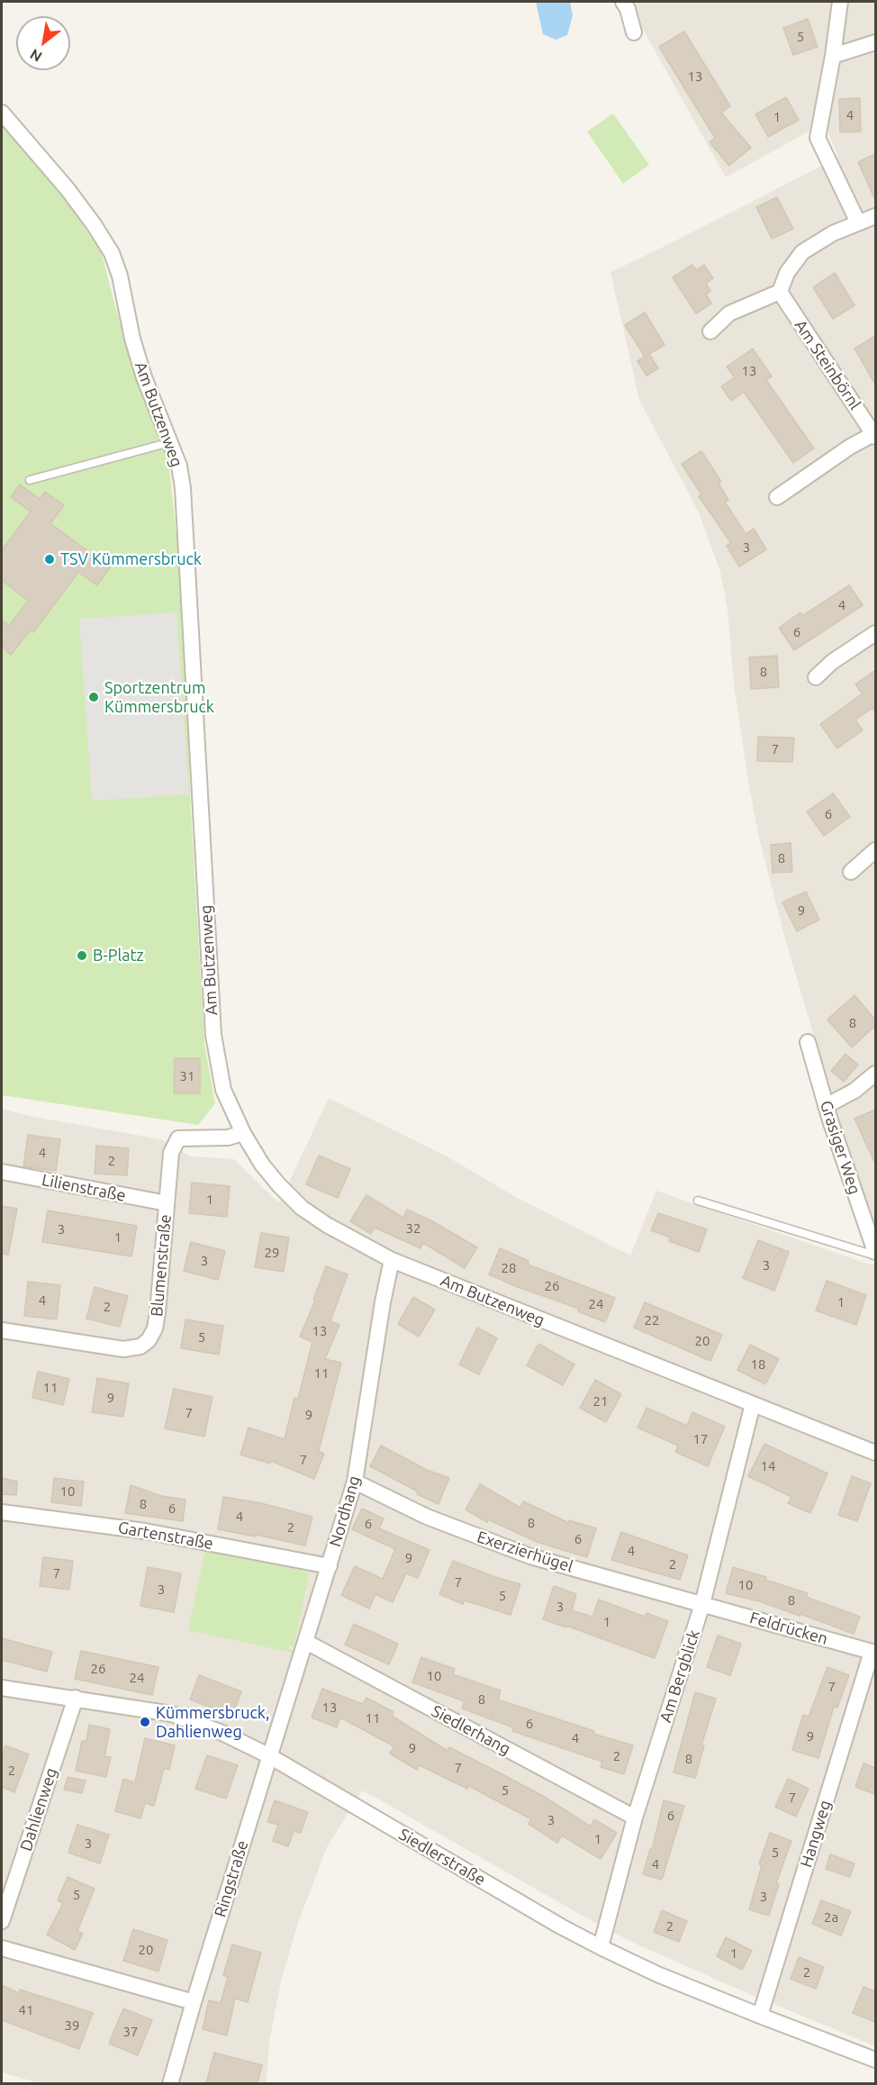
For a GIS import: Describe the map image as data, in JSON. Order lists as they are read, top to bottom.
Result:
{
  "streets": {
    "street": [
      "Am Steinbörnl",
      "Am Butzenweg",
      "Grasiger Weg",
      "Lilienstraße",
      "Blumenstraße",
      "Nordhang",
      "Gartenstraße",
      "Exerzierhügel",
      "Feldrücken",
      "Am Bergblick",
      "Siedlerhang",
      "Dahlienweg",
      "Hangweg",
      "Siedlerstraße",
      "Ringstraße"
    ]
  },
  "crossings": [
    ["Am Butzenweg", "Blumenstraße"],
    ["Am Butzenweg", "Nordhang"],
    ["Am Butzenweg", "Am Bergblick"],
    ["Lilienstraße", "Blumenstraße"],
    ["Nordhang", "Gartenstraße"],
    ["Nordhang", "Exerzierhügel"],
    ["Nordhang", "Siedlerhang"],
    ["Nordhang", "Siedlerstraße"],
    ["Nordhang", "Ringstraße"],
    ["Exerzierhügel", "Feldrücken"],
    ["Exerzierhügel", "Am Bergblick"],
    ["Feldrücken", "Am Bergblick"],
    ["Feldrücken", "Hangweg"],
    ["Am Bergblick", "Siedlerhang"],
    ["Am Bergblick", "Siedlerstraße"],
    ["Dahlienweg", "Siedlerstraße"],
    ["Hangweg", "Siedlerstraße"],
    ["Siedlerstraße", "Ringstraße"]
  ],
  "places": [
    "TSV Kümmersbruck",
    "Sportzentrum Kümmersbruck",
    "B-Platz",
    "Kümmersbruck, Dahlienweg"
  ],
  "house_numbers": [
    "5",
    "13",
    "4",
    "1",
    "13",
    "3",
    "4",
    "6",
    "8",
    "7",
    "6",
    "8",
    "9",
    "8",
    "31",
    "4",
    "2",
    "1",
    "32",
    "3",
    "1",
    "29",
    "3",
    "3",
    "28",
    "26",
    "4",
    "1",
    "24",
    "2",
    "22",
    "13",
    "5",
    "20",
    "18",
    "11",
    "11",
    "9",
    "21",
    "7",
    "9",
    "17",
    "7",
    "14",
    "10",
    "8",
    "6",
    "4",
    "8",
    "6",
    "2",
    "6",
    "4",
    "9",
    "2",
    "7",
    "7",
    "10",
    "3",
    "5",
    "8",
    "3",
    "1",
    "26",
    "10",
    "24",
    "7",
    "8",
    "13",
    "11",
    "6",
    "9",
    "4",
    "9",
    "2",
    "8",
    "7",
    "2",
    "5",
    "7",
    "6",
    "3",
    "1",
    "3",
    "5",
    "4",
    "5",
    "3",
    "2a",
    "2",
    "20",
    "1",
    "2",
    "41",
    "39",
    "37"
  ],
  "north": "bottom left"
}
